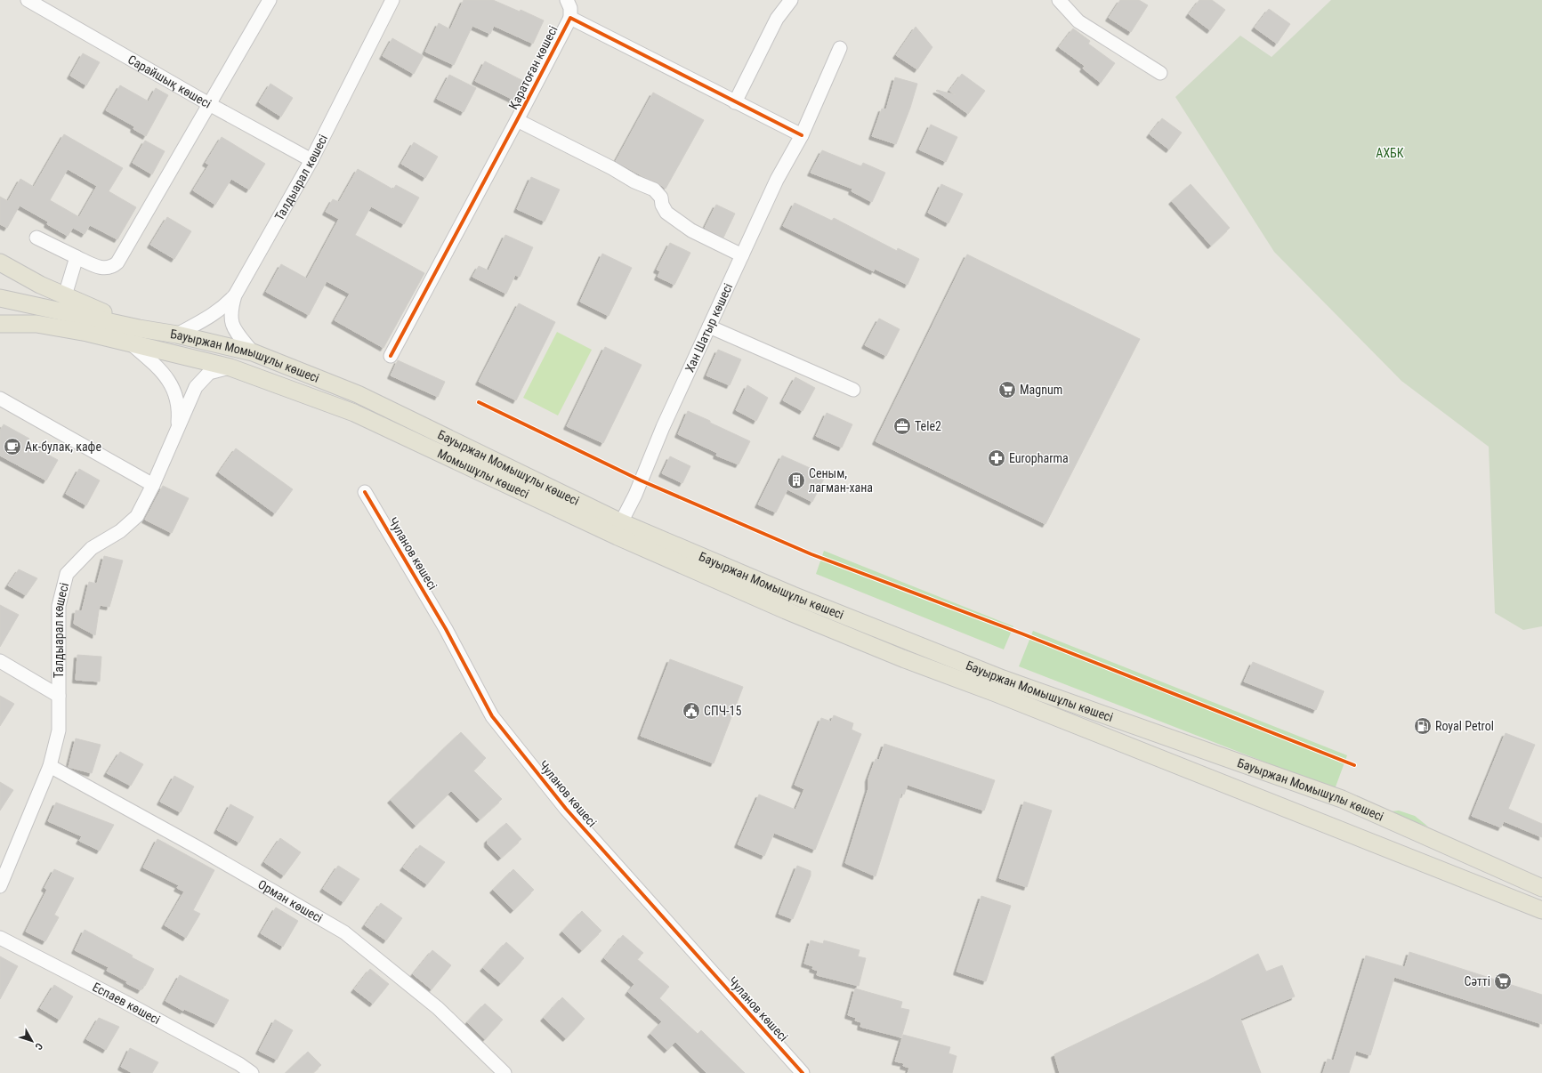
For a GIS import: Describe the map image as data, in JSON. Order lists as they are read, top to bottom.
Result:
{
  "streets": {
    "main road": ["Бауыржан Момышұлы көшесі", "Момышұлы көшесі"],
    "street": [
      "Қаратоған көшесі",
      "Сарайшық көшесі",
      "Талдыарал көшесі",
      "Хан Шатыр көшесі",
      "Чуланов көшесі",
      "Орман көшесі",
      "Еспаев көшесі"
    ]
  },
  "crossings": [
    ["Қаратоған көшесі", "Хан Шатыр көшесі"],
    ["Сарайшық көшесі", "Талдыарал көшесі"],
    ["Талдыарал көшесі", "Бауыржан Момышұлы көшесі"],
    ["Талдыарал көшесі", "Момышұлы көшесі"],
    ["Талдыарал көшесі", "Орман көшесі"],
    ["Хан Шатыр көшесі", "Бауыржан Момышұлы көшесі"],
    ["Бауыржан Момышұлы көшесі", "Момышұлы көшесі"]
  ],
  "parks": ["АХБК"],
  "places": {
    "supermarket": ["Magnum", "Сәтті"],
    "office": ["Tele2"],
    "cafe": ["Ак-булак, кафе"],
    "pharmacy": ["Europharma"],
    "building": ["Сеным, лагман-хана"],
    "public building": ["СПЧ-15"],
    "fuel station": ["Royal Petrol"]
  },
  "north": "bottom right"
}
